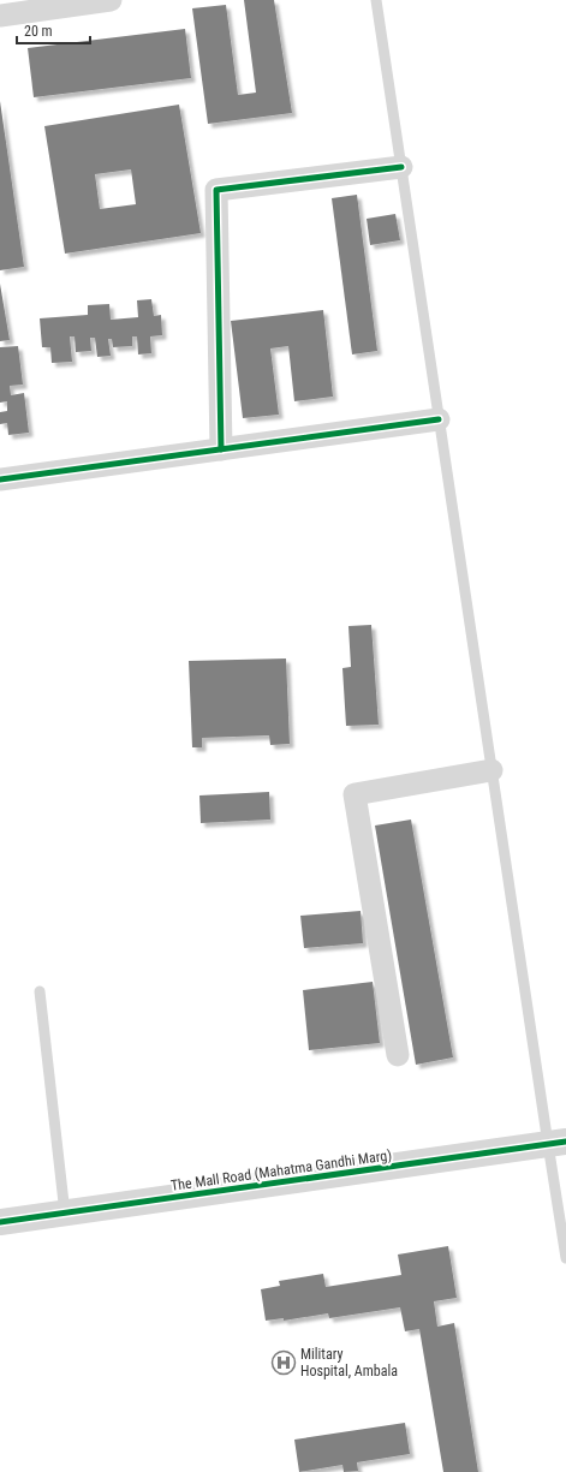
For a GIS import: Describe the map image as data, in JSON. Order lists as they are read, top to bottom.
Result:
{
  "streets": {
    "street": ["The Mall Road (Mahatma Gandhi Marg)"]
  },
  "places": {
    "hospital": ["Military Hospital, Ambala"]
  },
  "scale_bar": "20 m"
}
